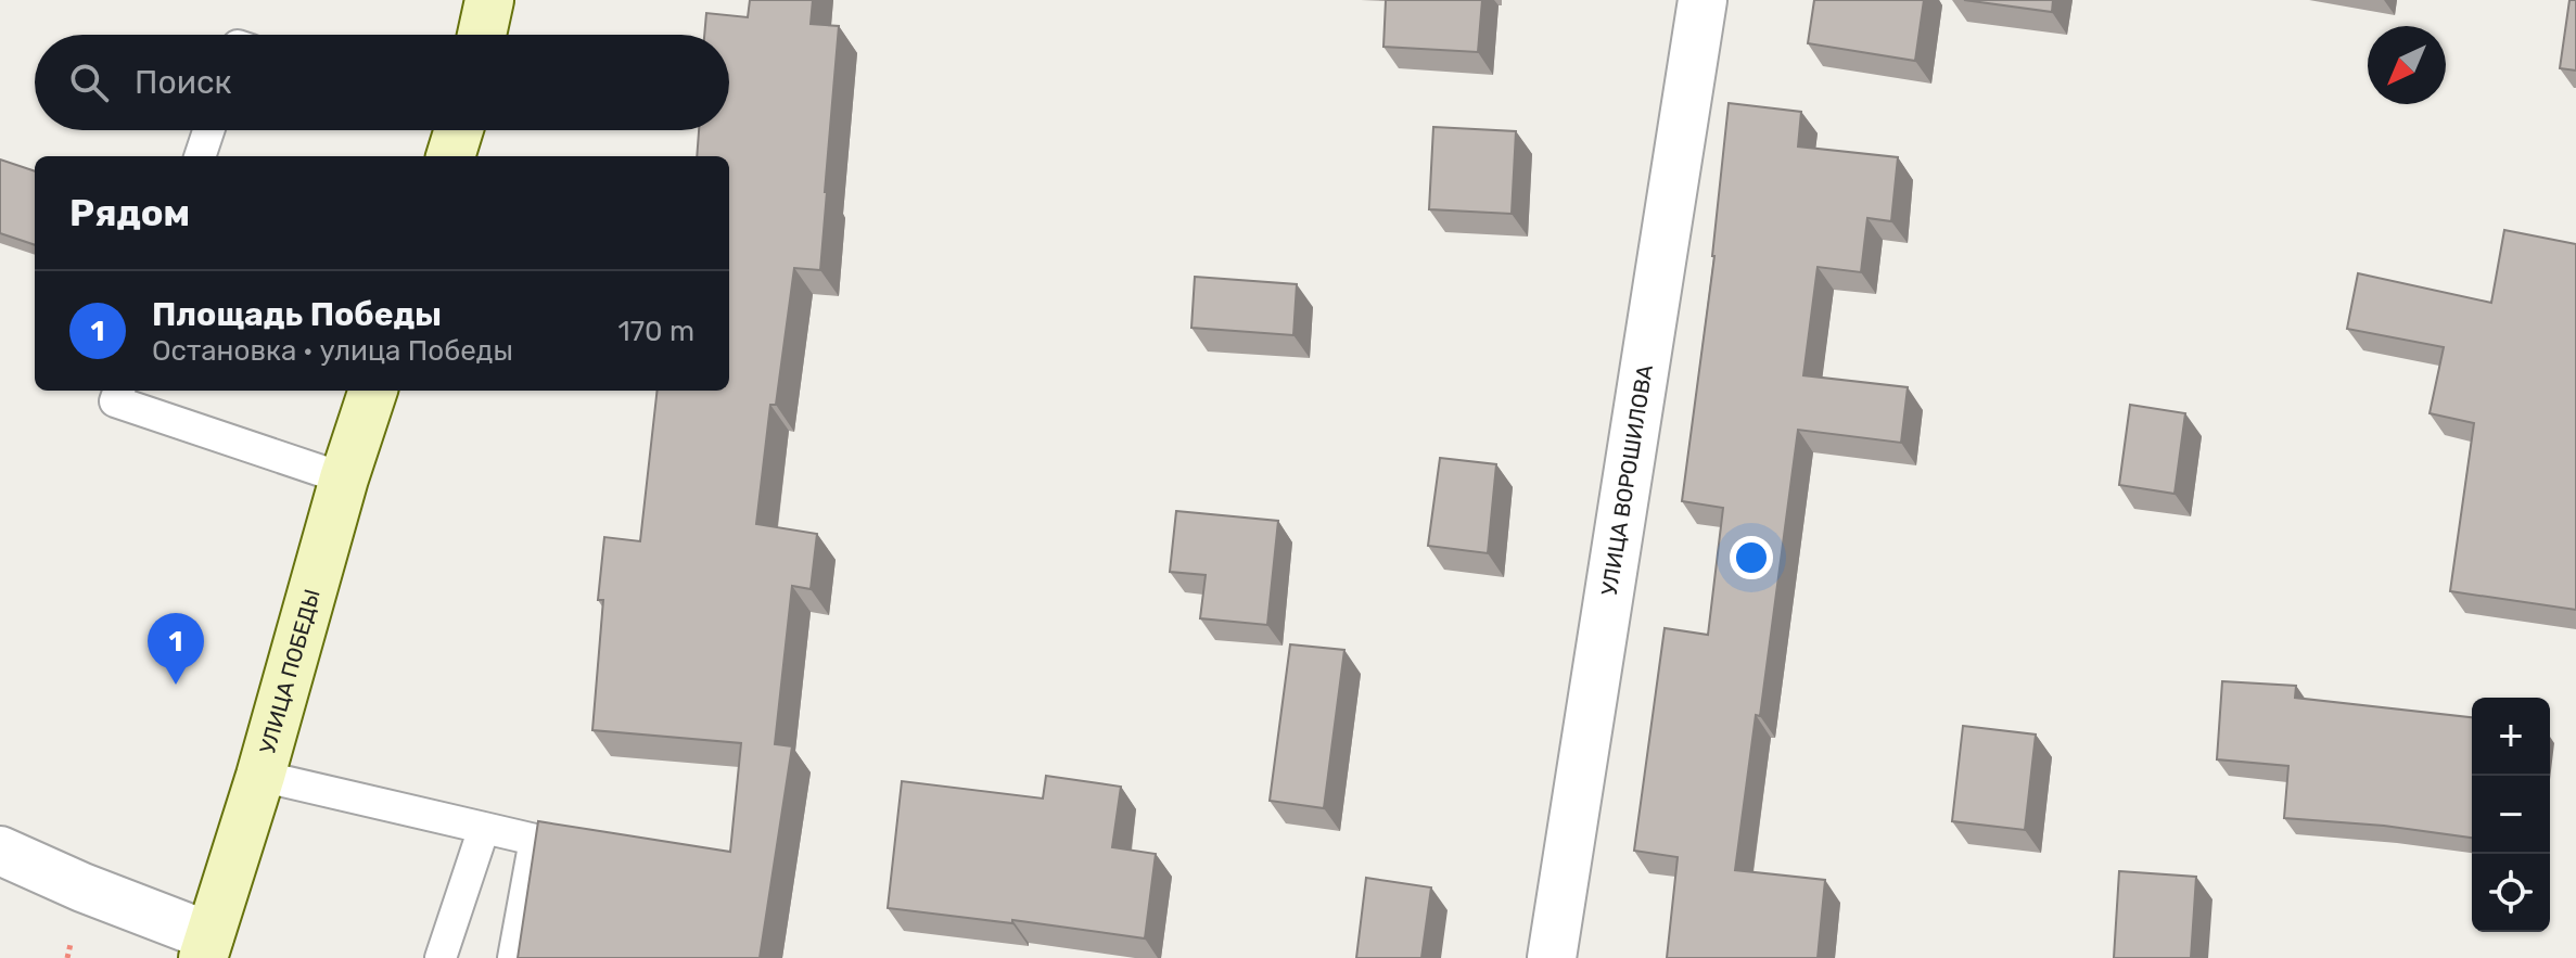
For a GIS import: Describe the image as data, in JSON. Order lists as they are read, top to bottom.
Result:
{
  "streets": {
    "street": ["УЛИЦА ВОРОШИЛОВА", "УЛИЦА ПОБЕДЫ"]
  },
  "north": "bottom left",
  "page": {
    "search": "Поиск",
    "heading": "Рядом",
    "list": [
      {
        "mark": "1",
        "name": "Площадь Победы",
        "note": "Остановка · улица Победы",
        "value": "170 m"
      }
    ],
    "pins": "1",
    "map_buttons": ["+", "−"]
  }
}
